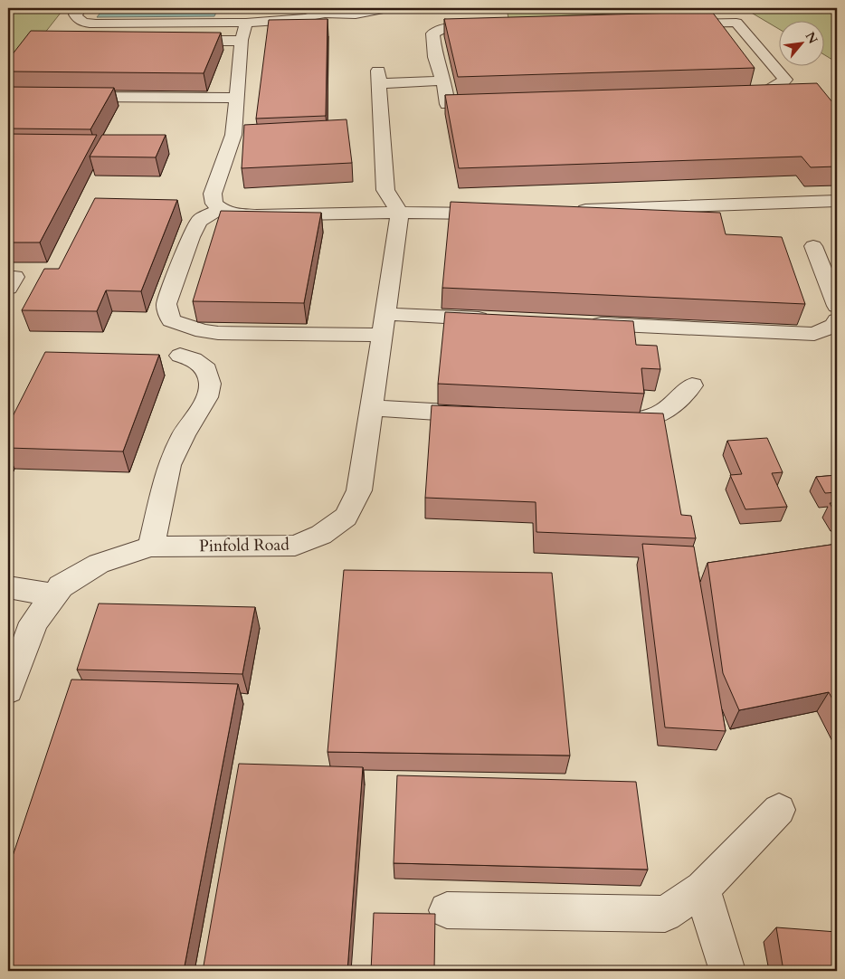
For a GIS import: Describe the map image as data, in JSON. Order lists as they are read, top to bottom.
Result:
{
  "streets": {
    "street": ["Pinfold Road"]
  },
  "north": "top right"
}
